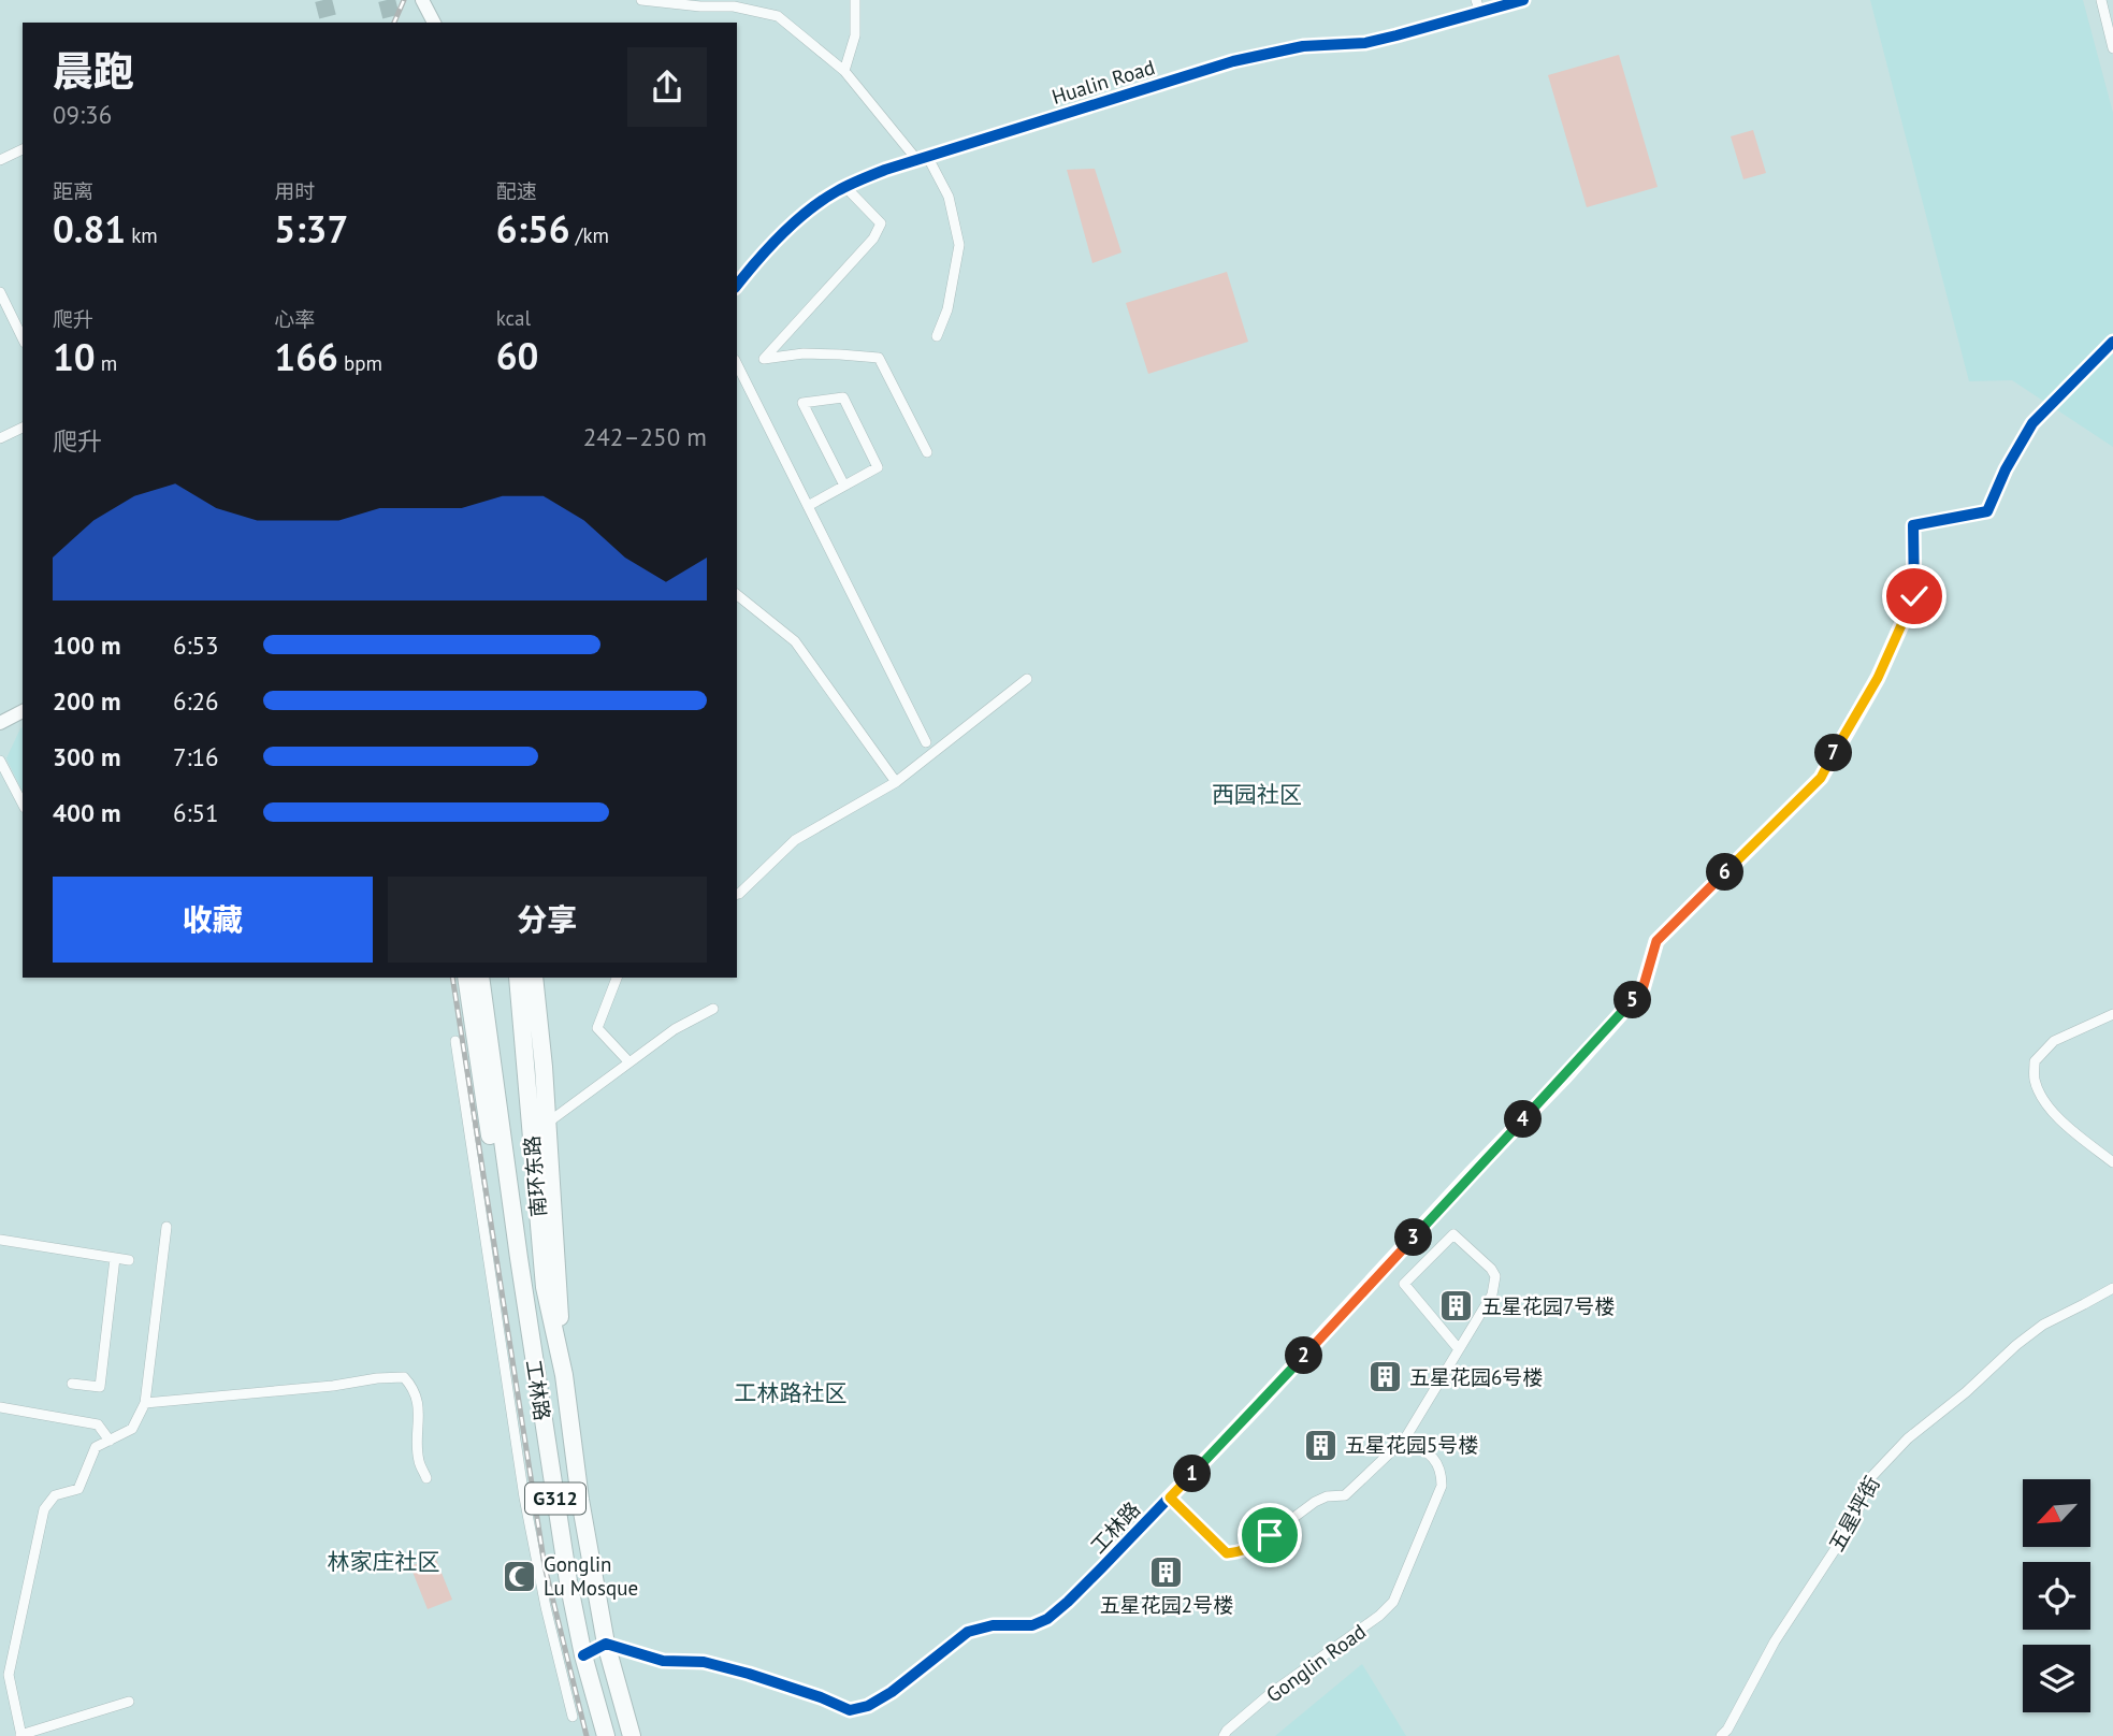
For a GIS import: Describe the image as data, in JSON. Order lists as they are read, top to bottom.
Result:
{
  "streets": {
    "highway": ["南环东路", "工林路", "G312"],
    "street": ["Hualin Road", "五星坪街", "Gonglin Road"]
  },
  "crossings": [
    ["南环东路", "工林路"]
  ],
  "districts": ["西园社区", "工林路社区", "林家庄社区"],
  "places": {
    "building": [
      "五星花园7号楼",
      "五星花园6号楼",
      "五星花园5号楼",
      "五星花园2号楼"
    ],
    "mosque": ["Gonglin Lu Mosque"]
  },
  "north": "bottom left",
  "page": {
    "heading": ["晨跑", "09:36"],
    "stats": [
      ["距离", "0.81 km"],
      ["用时", "5:37"],
      ["配速", "6:56 /km"],
      ["爬升", "10 m"],
      ["心率", "166 bpm"],
      ["kcal", "60"]
    ],
    "chart": ["爬升", "242–250 m"],
    "list": [
      {
        "name": "100 m",
        "note": "6:53"
      },
      {
        "name": "200 m",
        "note": "6:26"
      },
      {
        "name": "300 m",
        "note": "7:16"
      },
      {
        "name": "400 m",
        "note": "6:51"
      }
    ],
    "pins": [
      "7",
      "6",
      "5",
      "4",
      "3",
      "2",
      "1"
    ],
    "buttons": ["收藏", "分享"]
  }
}
